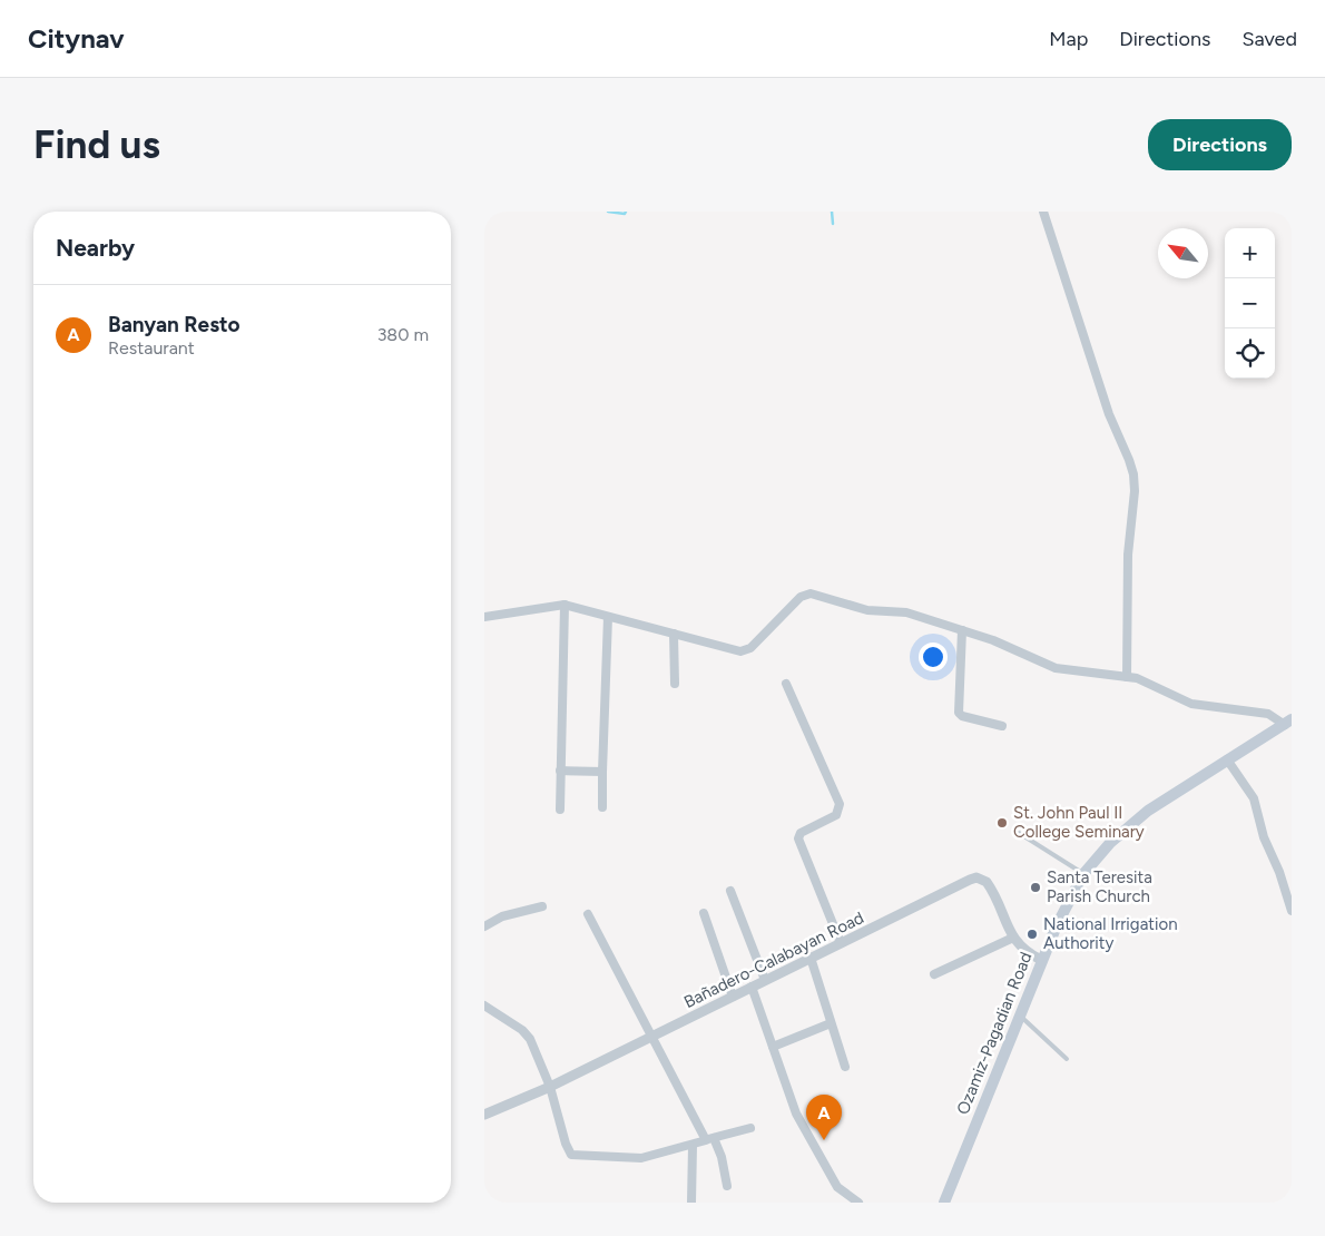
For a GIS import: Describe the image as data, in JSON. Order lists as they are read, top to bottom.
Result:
{
  "streets": {
    "main road": ["Ozamiz-Pagadian Road"],
    "street": ["Bañadero-Calabayan Road"]
  },
  "crossings": [
    ["Bañadero-Calabayan Road", "Ozamiz-Pagadian Road"]
  ],
  "places": ["St. John Paul II College Seminary", "Santa Teresita Parish Church", "National Irrigation Authority"],
  "north": "top left",
  "page": {
    "header": "Citynav",
    "nav": ["Map", "Directions", "Saved"],
    "buttons": "Directions",
    "title": "Find us",
    "heading": "Nearby",
    "map_buttons": ["+", "−"],
    "list": [
      {
        "mark": "A",
        "name": "Banyan Resto",
        "note": "Restaurant",
        "value": "380 m"
      }
    ],
    "pins": "A"
  }
}
